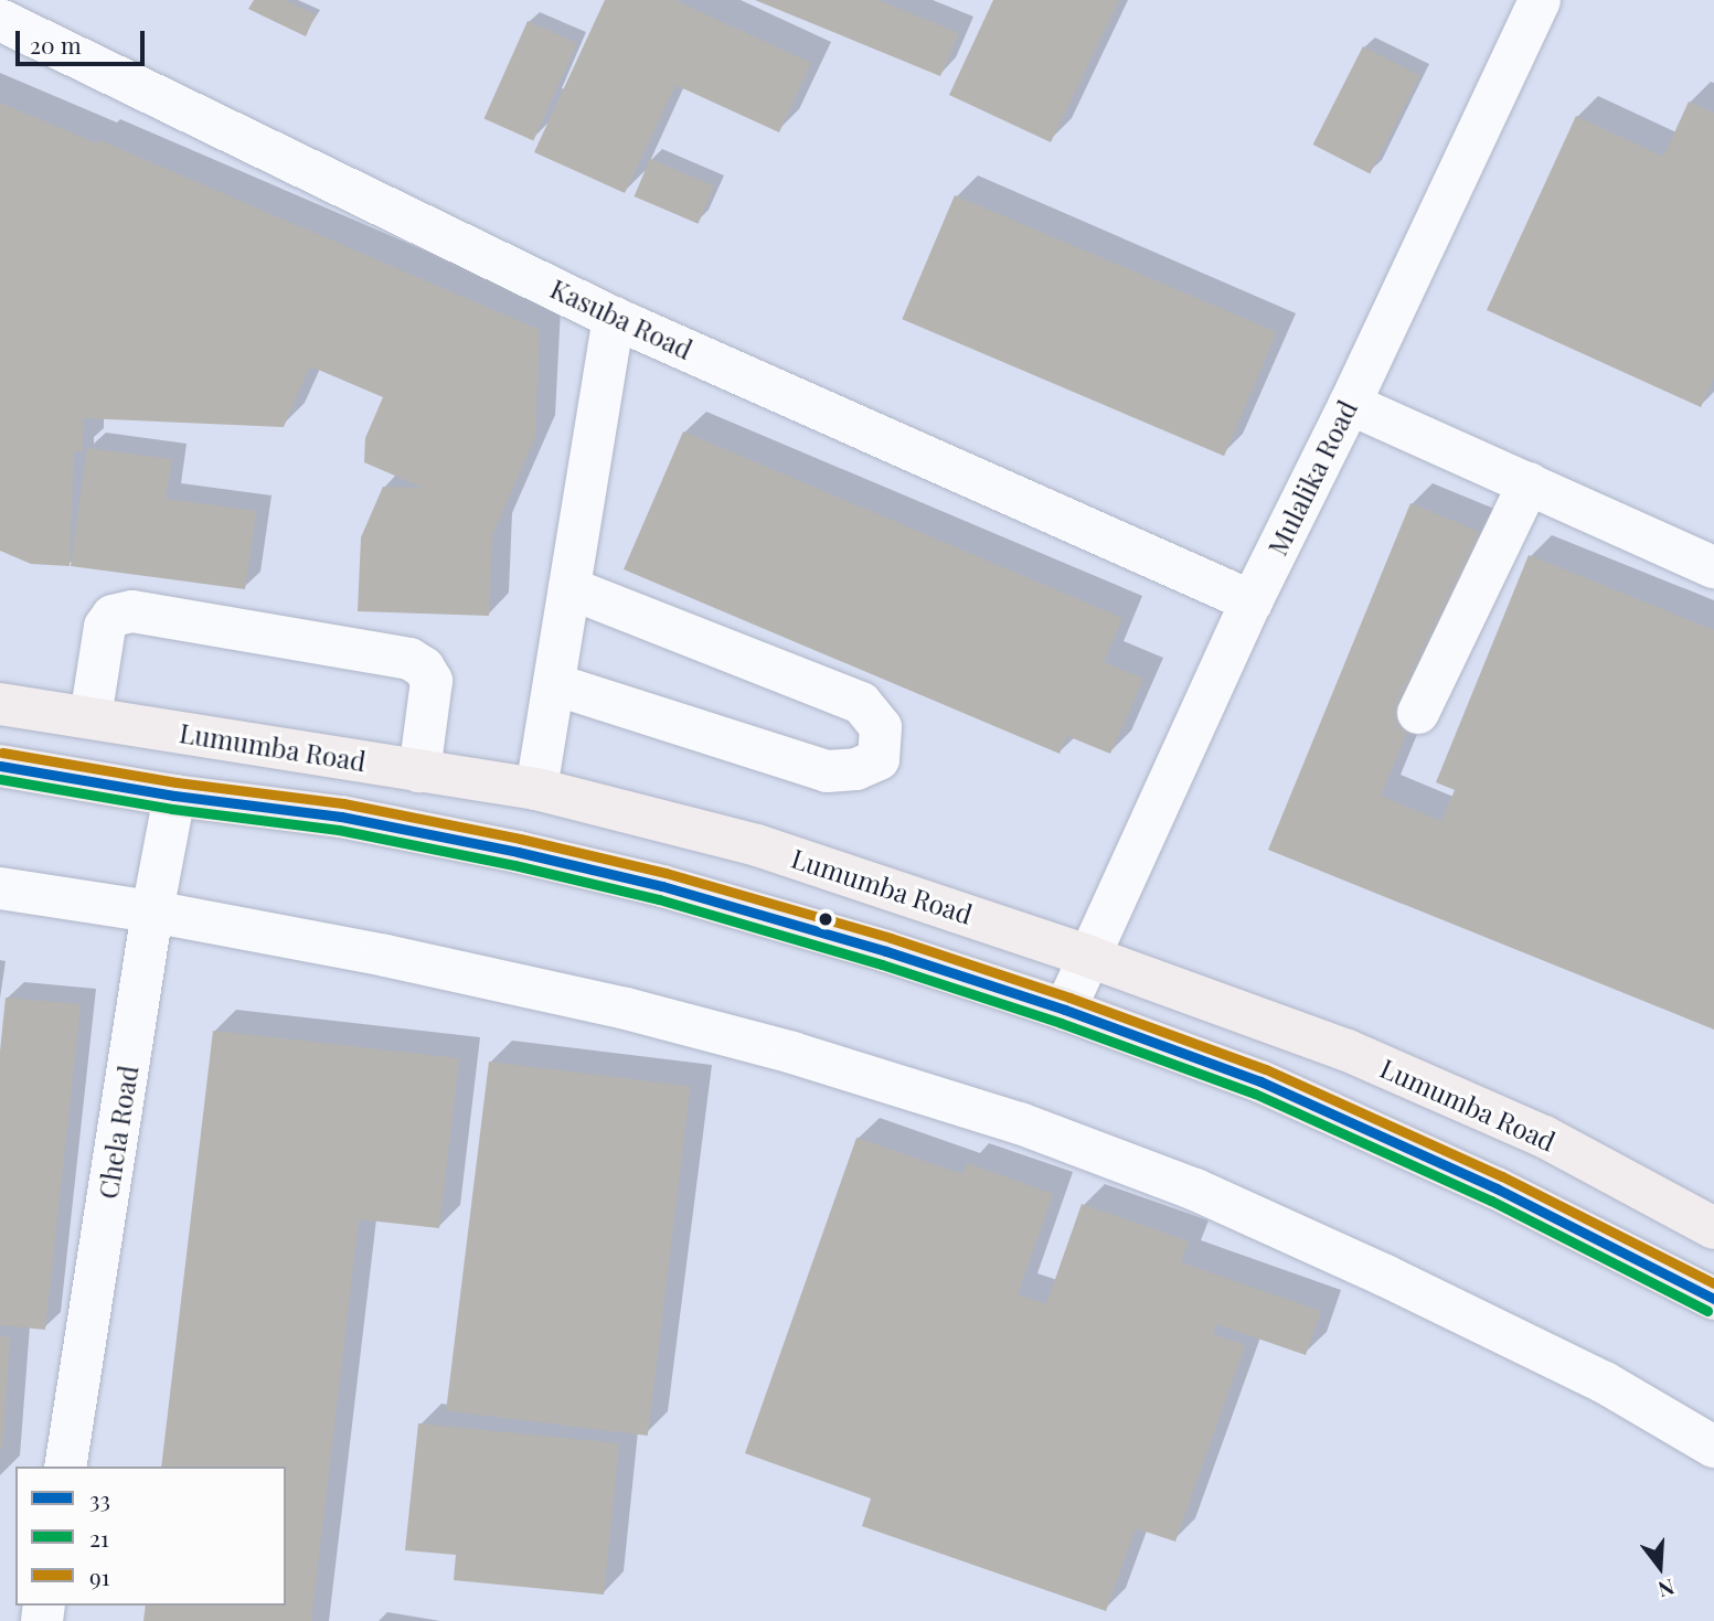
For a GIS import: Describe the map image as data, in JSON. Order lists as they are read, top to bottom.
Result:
{
  "streets": {
    "main road": ["Lumumba Road"],
    "street": ["Kasuba Road", "Mulalika Road", "Chela Road"]
  },
  "crossings": [
    ["Kasuba Road", "Mulalika Road"],
    ["Mulalika Road", "Lumumba Road"]
  ],
  "lines": ["transit line 91", "transit line 33", "transit line 21"],
  "legend": ["33", "21", "91"],
  "scale_bar": "20 m",
  "north": "bottom"
}
